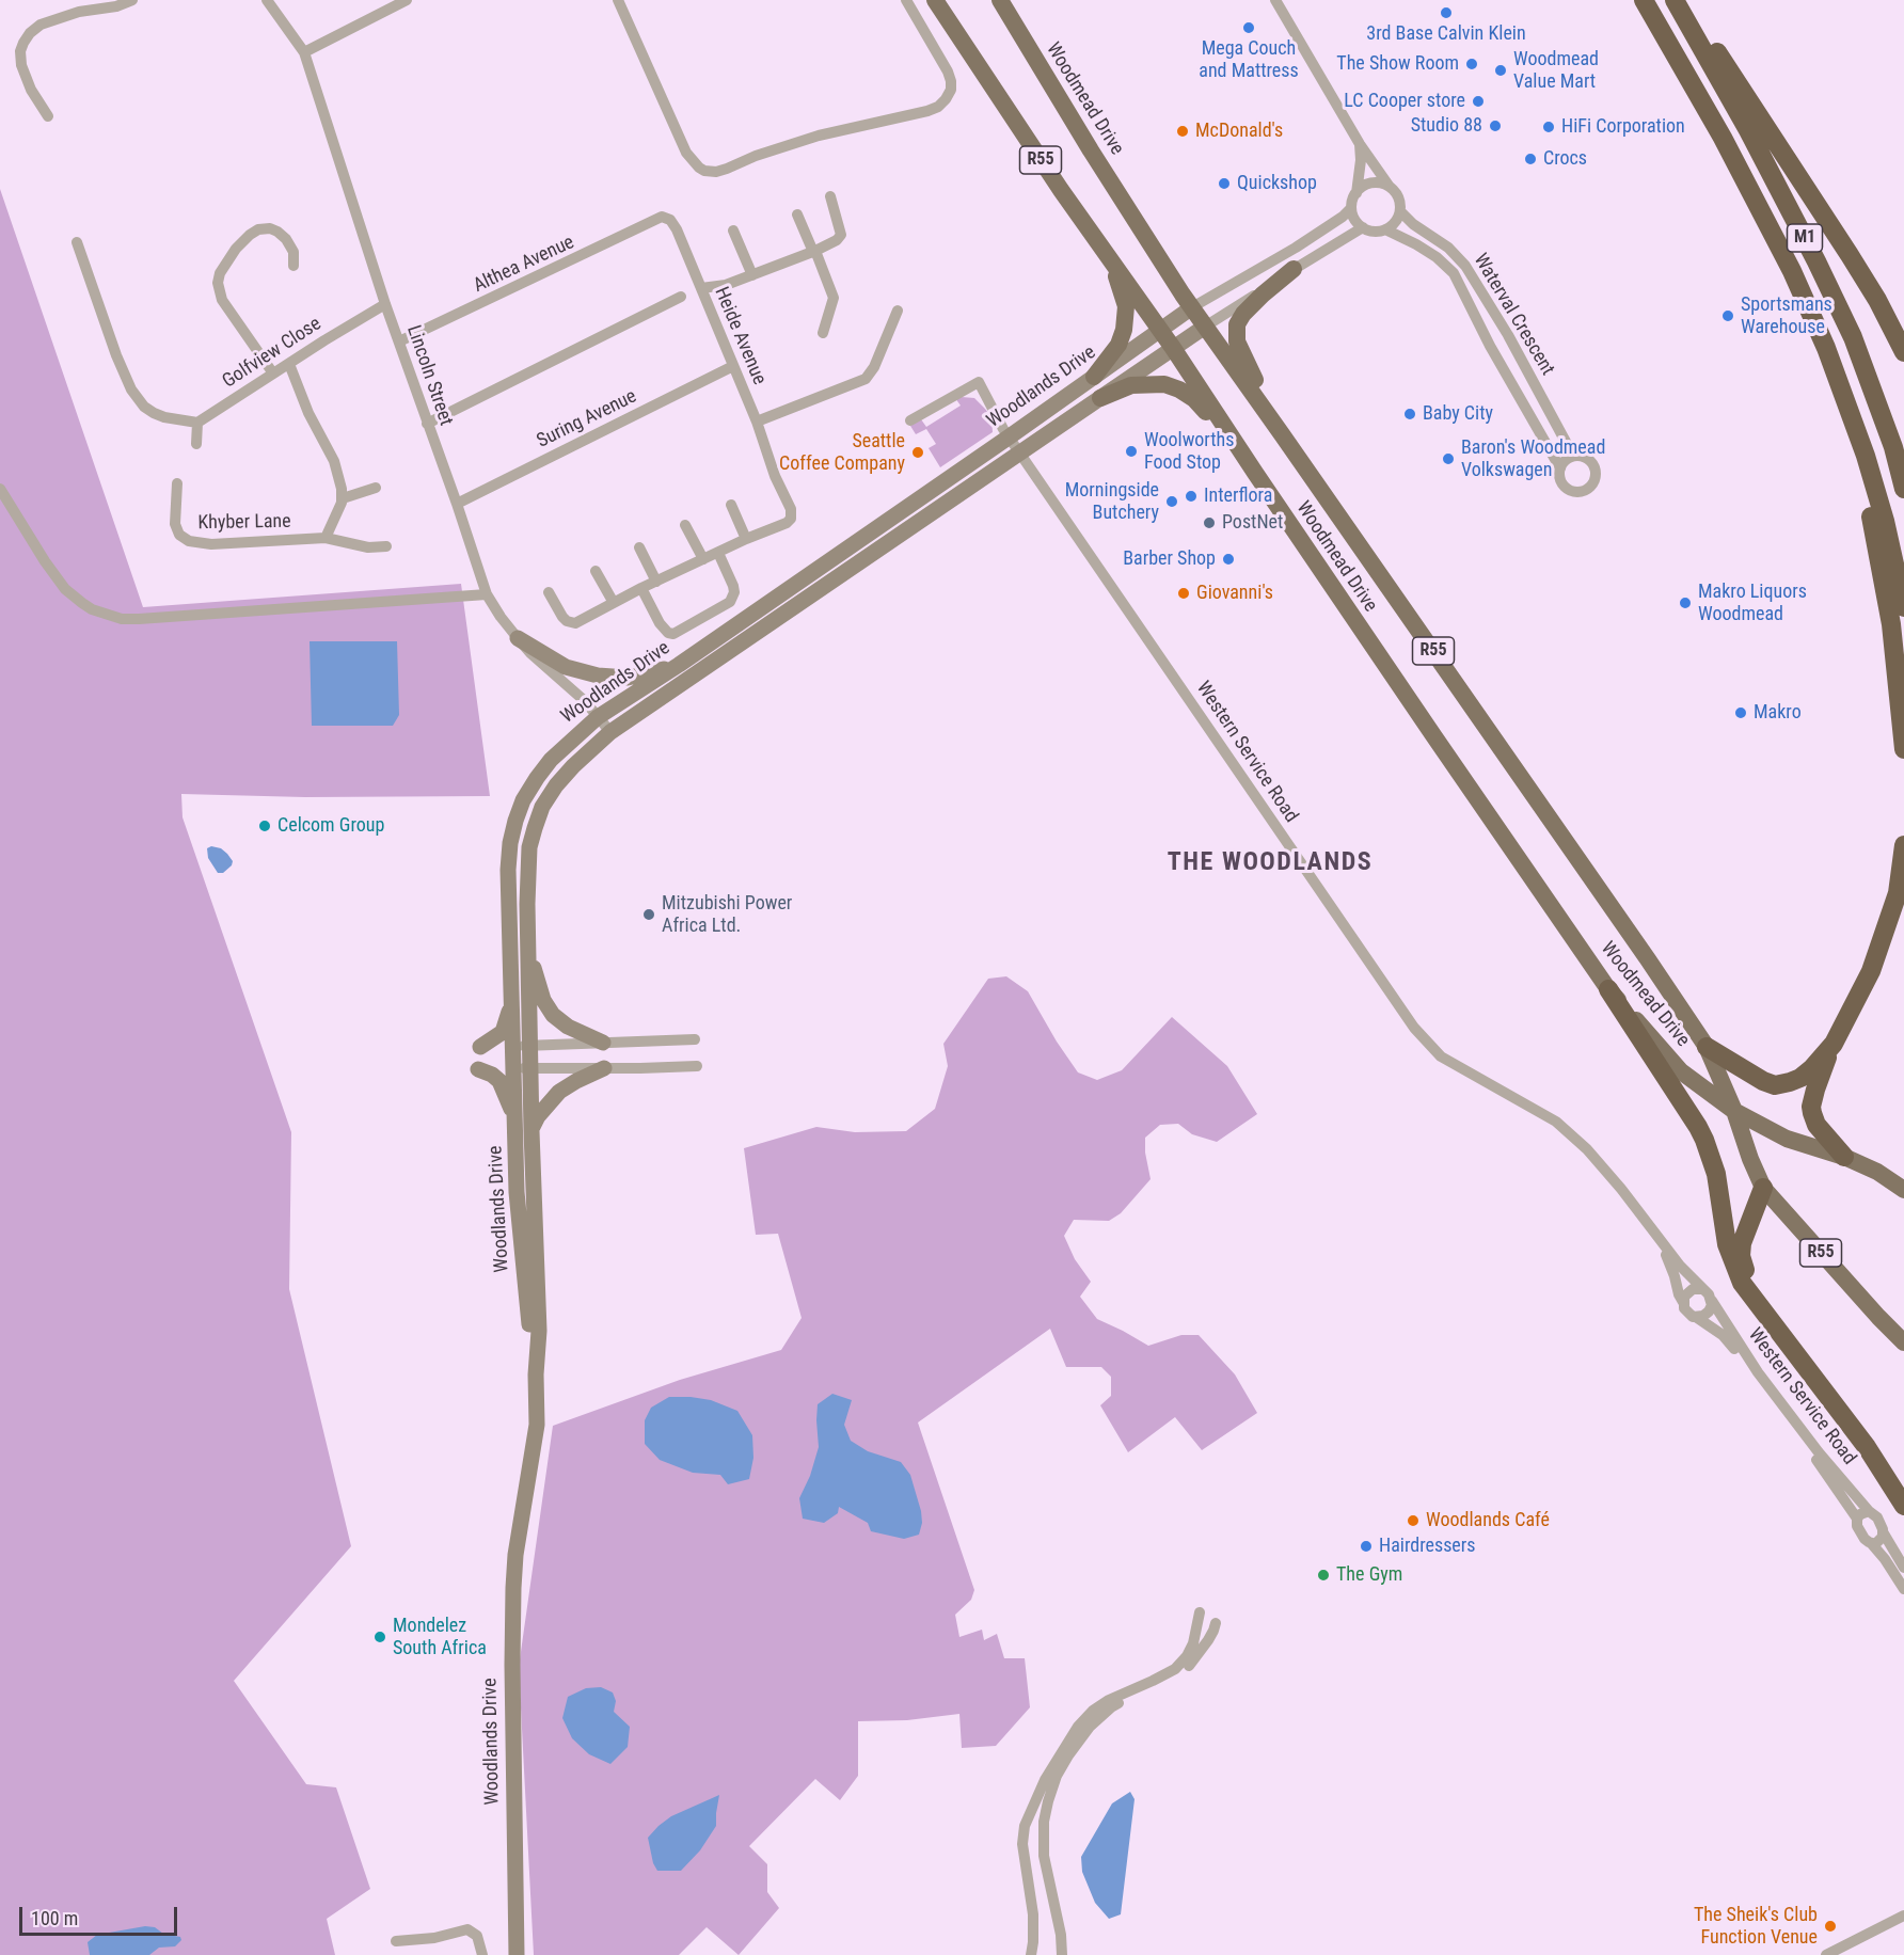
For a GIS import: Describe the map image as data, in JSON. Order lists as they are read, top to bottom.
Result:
{
  "streets": {
    "highway": ["M1"],
    "main road": ["Woodmead Drive", "R55", "Woodlands Drive"],
    "street": [
      "Althea Avenue",
      "Waterval Crescent",
      "Heide Avenue",
      "Golfview Close",
      "Lincoln Street",
      "Suring Avenue",
      "Khyber Lane",
      "Western Service Road"
    ]
  },
  "crossings": [
    ["Woodmead Drive", "Woodlands Drive"],
    ["Althea Avenue", "Heide Avenue"],
    ["Althea Avenue", "Lincoln Street"],
    ["Heide Avenue", "Suring Avenue"],
    ["Golfview Close", "Lincoln Street"],
    ["Lincoln Street", "Woodlands Drive"],
    ["Lincoln Street", "Suring Avenue"],
    ["Woodlands Drive", "Western Service Road"]
  ],
  "districts": ["THE WOODLANDS"],
  "places": [
    "3rd Base Calvin Klein",
    "Mega Couch and Mattress",
    "The Show Room",
    "Woodmead Value Mart",
    "LC Cooper store",
    "Studio 88",
    "HiFi Corporation",
    "McDonald's",
    "Crocs",
    "Quickshop",
    "Sportsmans Warehouse",
    "Baby City",
    "Woolworths Food Stop",
    "Seattle Coffee Company",
    "Baron's Woodmead Volkswagen",
    "Interflora",
    "Morningside Butchery",
    "PostNet",
    "Barber Shop",
    "Giovanni's",
    "Makro Liquors Woodmead",
    "Makro",
    "Celcom Group",
    "Mitzubishi Power Africa Ltd.",
    "Woodlands Café",
    "Hairdressers",
    "The Gym",
    "Mondelez South Africa",
    "The Sheik's Club Function Venue"
  ],
  "scale_bar": "100 m"
}
